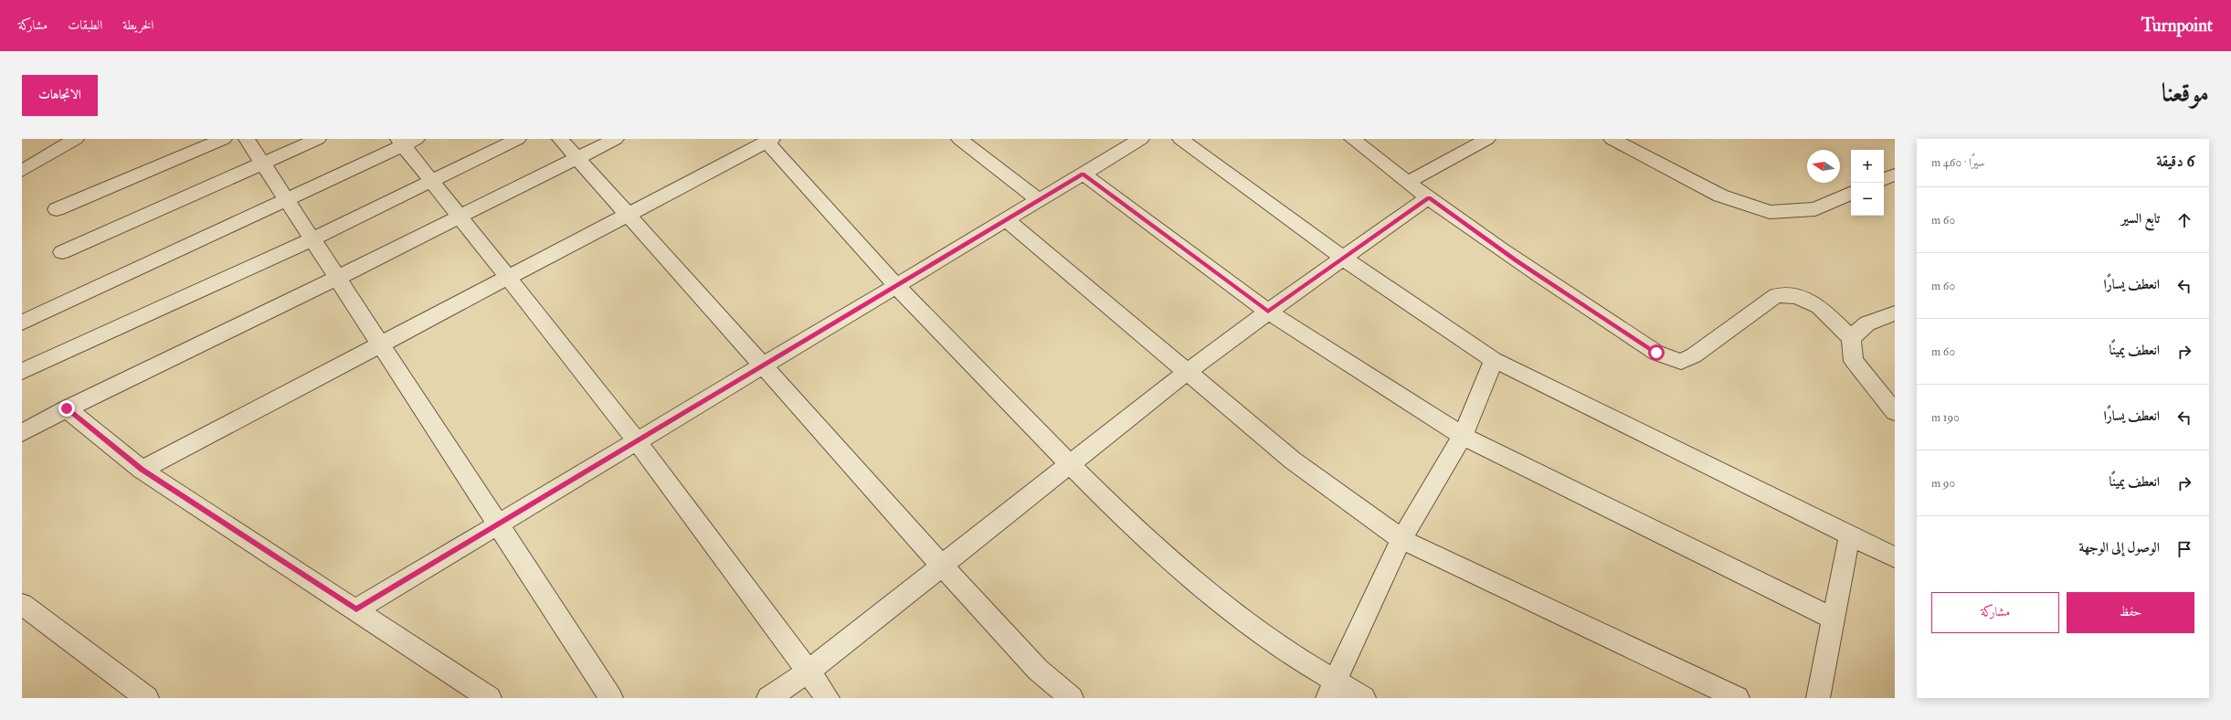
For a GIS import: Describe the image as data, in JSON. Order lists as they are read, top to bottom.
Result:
{
  "north": "left",
  "page": {
    "header": "Turnpoint",
    "nav": ["الخريطة", "الطبقات", "مشاركة"],
    "title": "موقعنا",
    "buttons": [
      "الاتجاهات",
      ["حفظ", "مشاركة"]
    ],
    "heading": ["6 دقيقة", "سيرًا · 460 m"],
    "map_buttons": ["+", "−"],
    "list": [
      ["تابع السير", "60 m"],
      ["انعطف يسارًا", "60 m"],
      ["انعطف يمينًا", "60 m"],
      ["انعطف يسارًا", "190 m"],
      ["انعطف يمينًا", "90 m"],
      "الوصول إلى الوجهة"
    ]
  }
}
